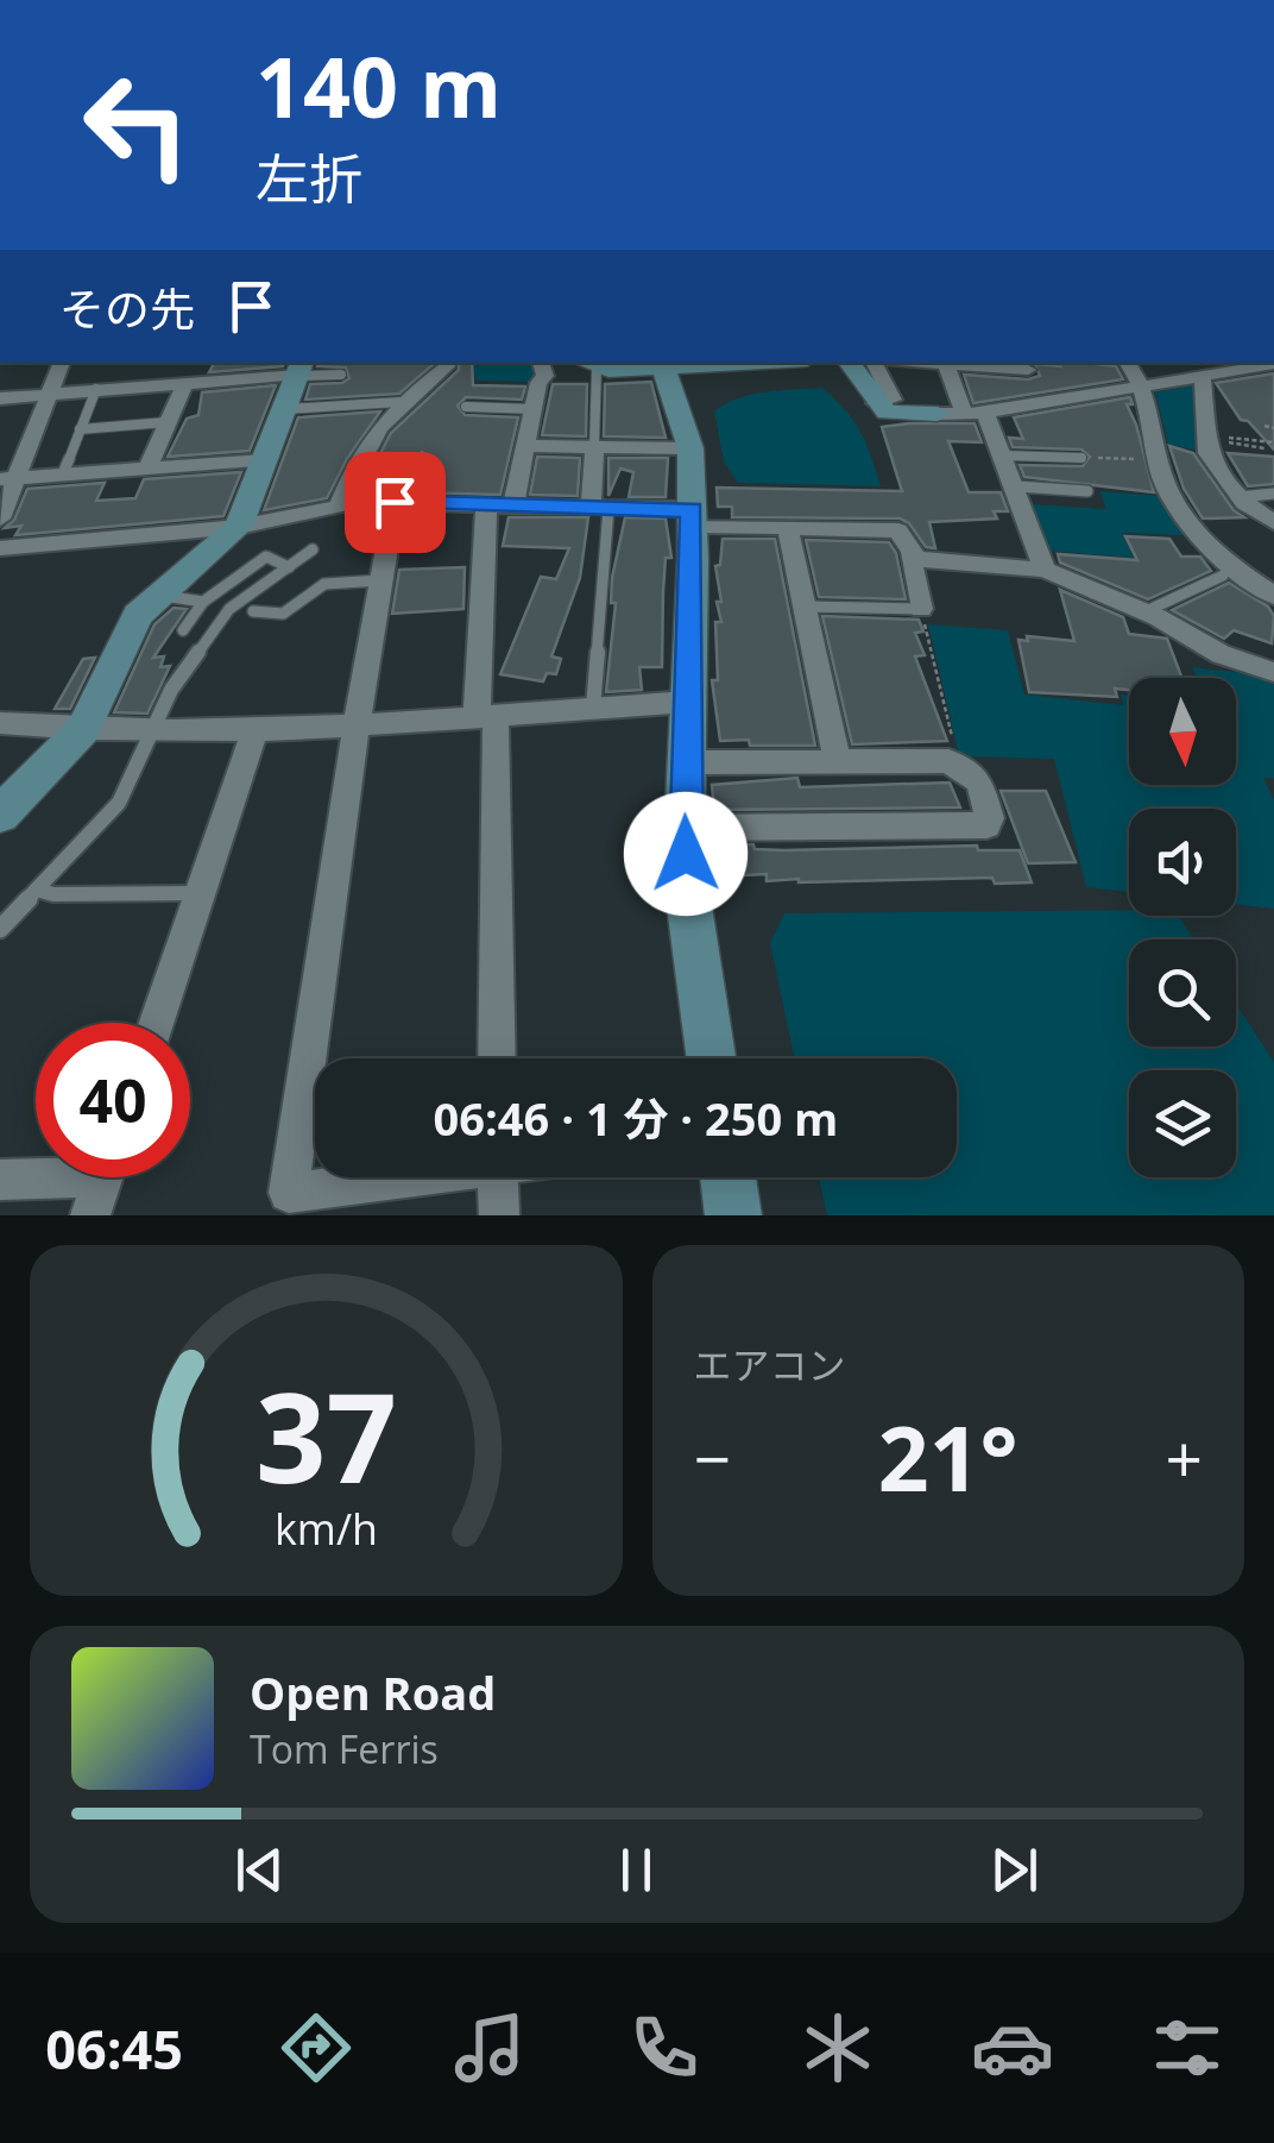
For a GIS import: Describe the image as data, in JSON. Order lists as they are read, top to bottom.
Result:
{
  "north": "bottom",
  "page": {
    "turn": ["140 m", "左折"],
    "then": "その先",
    "limit": "40",
    "trip": "06:46 · 1 分 · 250 m",
    "tile": "エアコン",
    "heat": ["−", "21°", "+"],
    "song": ["Open Road", "Tom Ferris"],
    "tabs": "06:45",
    "gauge": ["37", "km/h"]
  }
}
